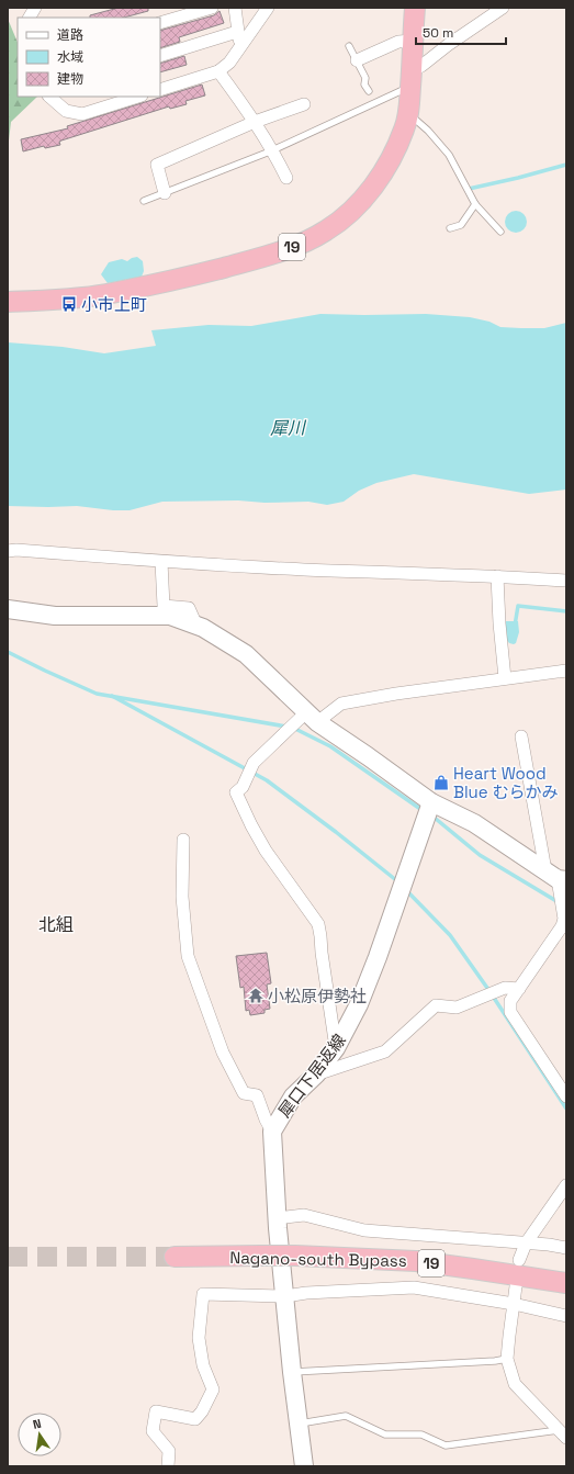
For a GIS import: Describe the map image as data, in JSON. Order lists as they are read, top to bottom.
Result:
{
  "streets": {
    "highway": ["19", "Nagano-south Bypass"],
    "main road": ["犀口下居返線"]
  },
  "districts": ["北組"],
  "water": ["犀川"],
  "places": {
    "bus stop": ["小市上町"],
    "shop": ["Heart Wood Blue むらかみ"],
    "temple": ["小松原伊勢社"]
  },
  "legend": ["道路", "水域", "建物"],
  "scale_bar": "50 m",
  "north": "top"
}
